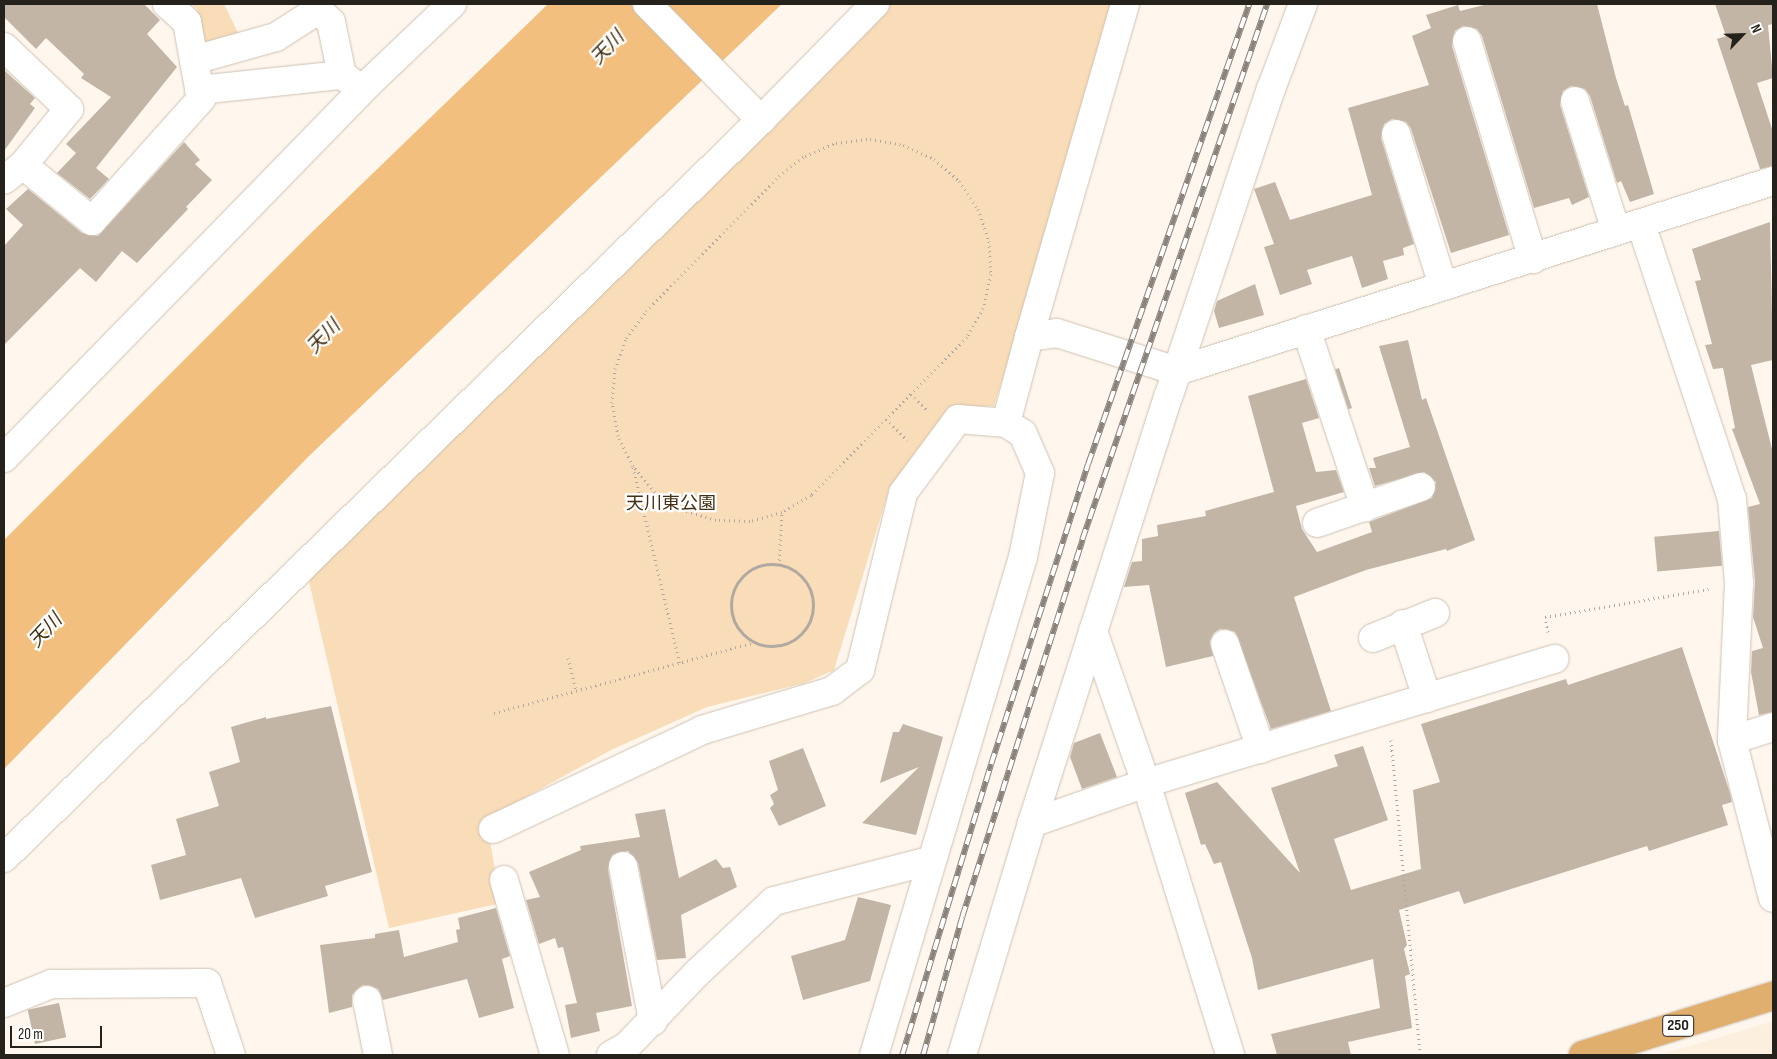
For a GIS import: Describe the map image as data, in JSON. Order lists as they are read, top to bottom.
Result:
{
  "streets": {
    "highway": ["250"]
  },
  "water": ["天川"],
  "parks": ["天川東公園"],
  "scale_bar": "20 m",
  "north": "top right"
}
